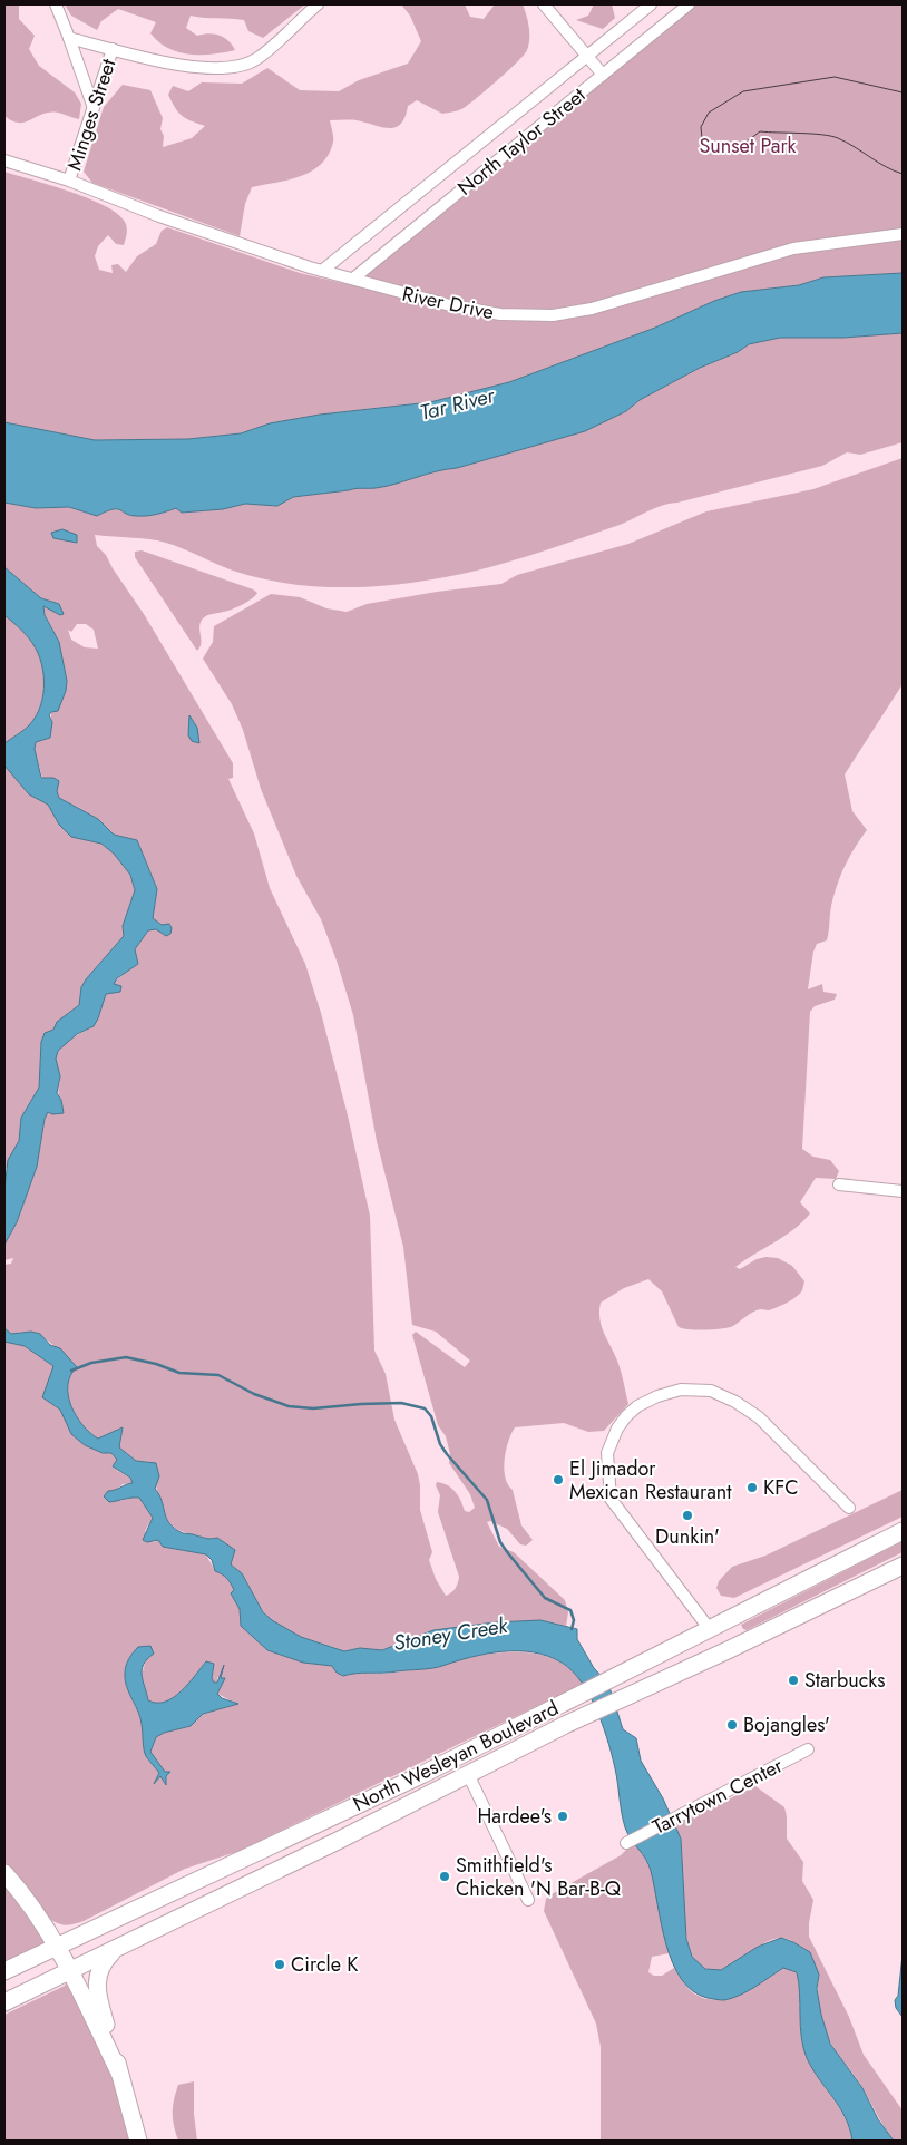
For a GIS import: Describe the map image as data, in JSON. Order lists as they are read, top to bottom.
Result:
{
  "streets": {
    "highway": ["North Wesleyan Boulevard"],
    "street": [
      "Minges Street",
      "North Taylor Street",
      "River Drive",
      "Tarrytown Center"
    ]
  },
  "crossings": [
    ["Minges Street", "River Drive"],
    ["North Taylor Street", "River Drive"]
  ],
  "water": ["Tar River", "Stoney Creek"],
  "parks": ["Sunset Park"],
  "places": [
    "El Jimador Mexican Restaurant",
    "KFC",
    "Dunkin'",
    "Starbucks",
    "Bojangles'",
    "Hardee's",
    "Smithfield's Chicken 'N Bar-B-Q",
    "Circle K"
  ]
}
